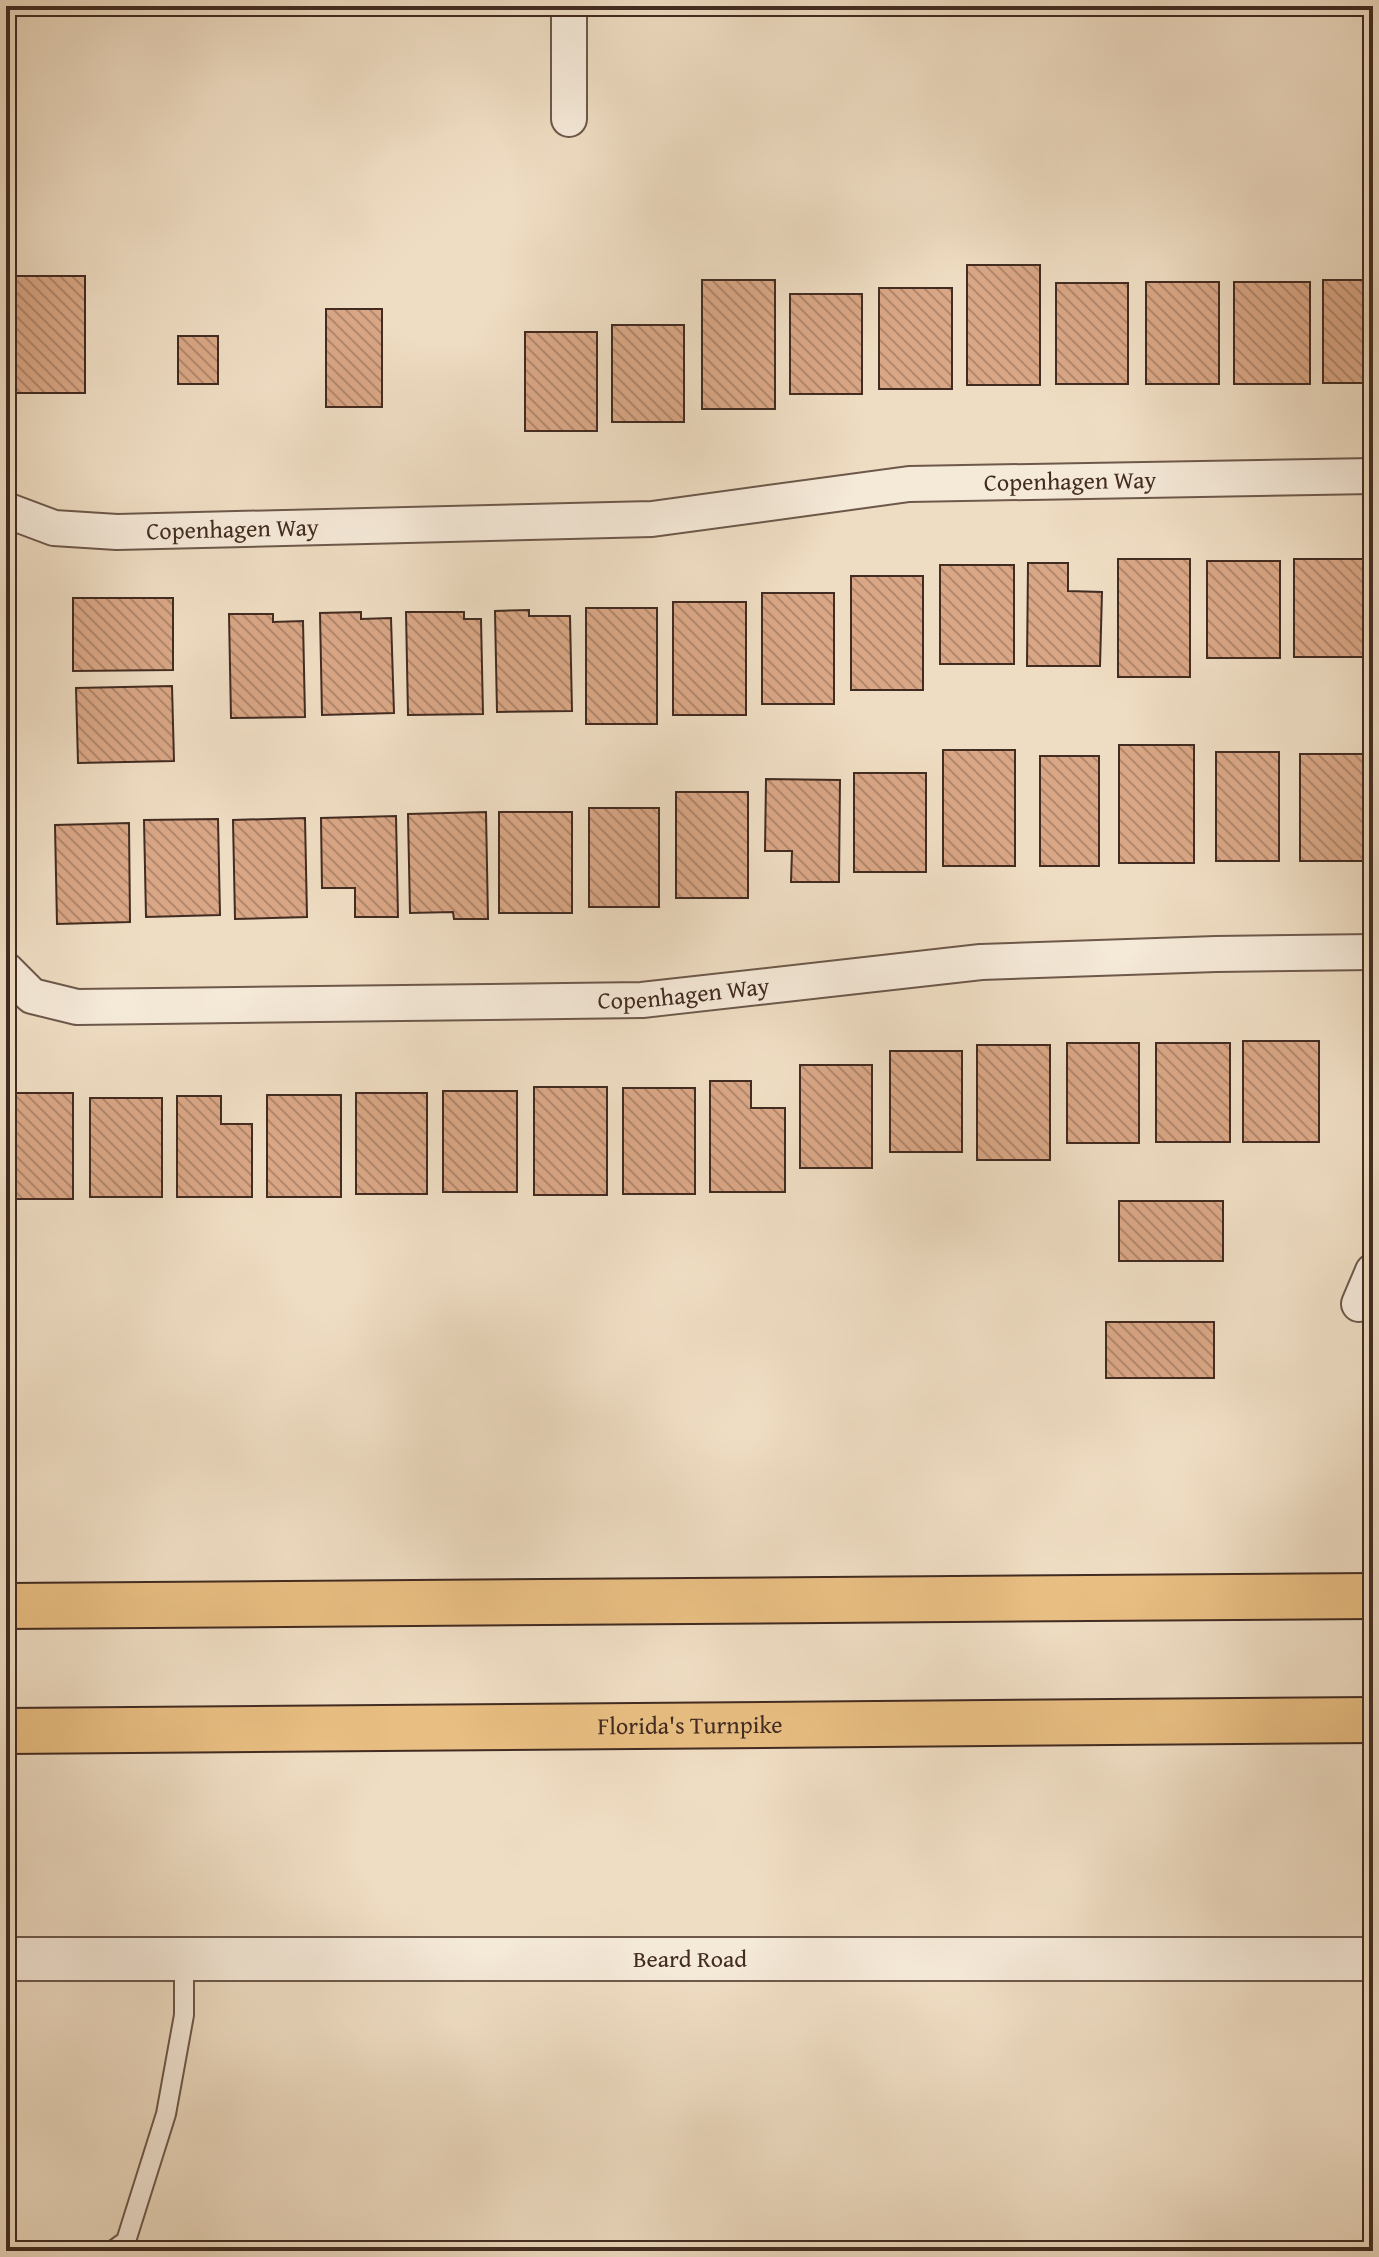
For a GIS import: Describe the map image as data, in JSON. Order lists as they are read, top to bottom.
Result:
{
  "streets": {
    "highway": ["Florida's Turnpike"],
    "street": ["Copenhagen Way", "Beard Road"]
  }
}
